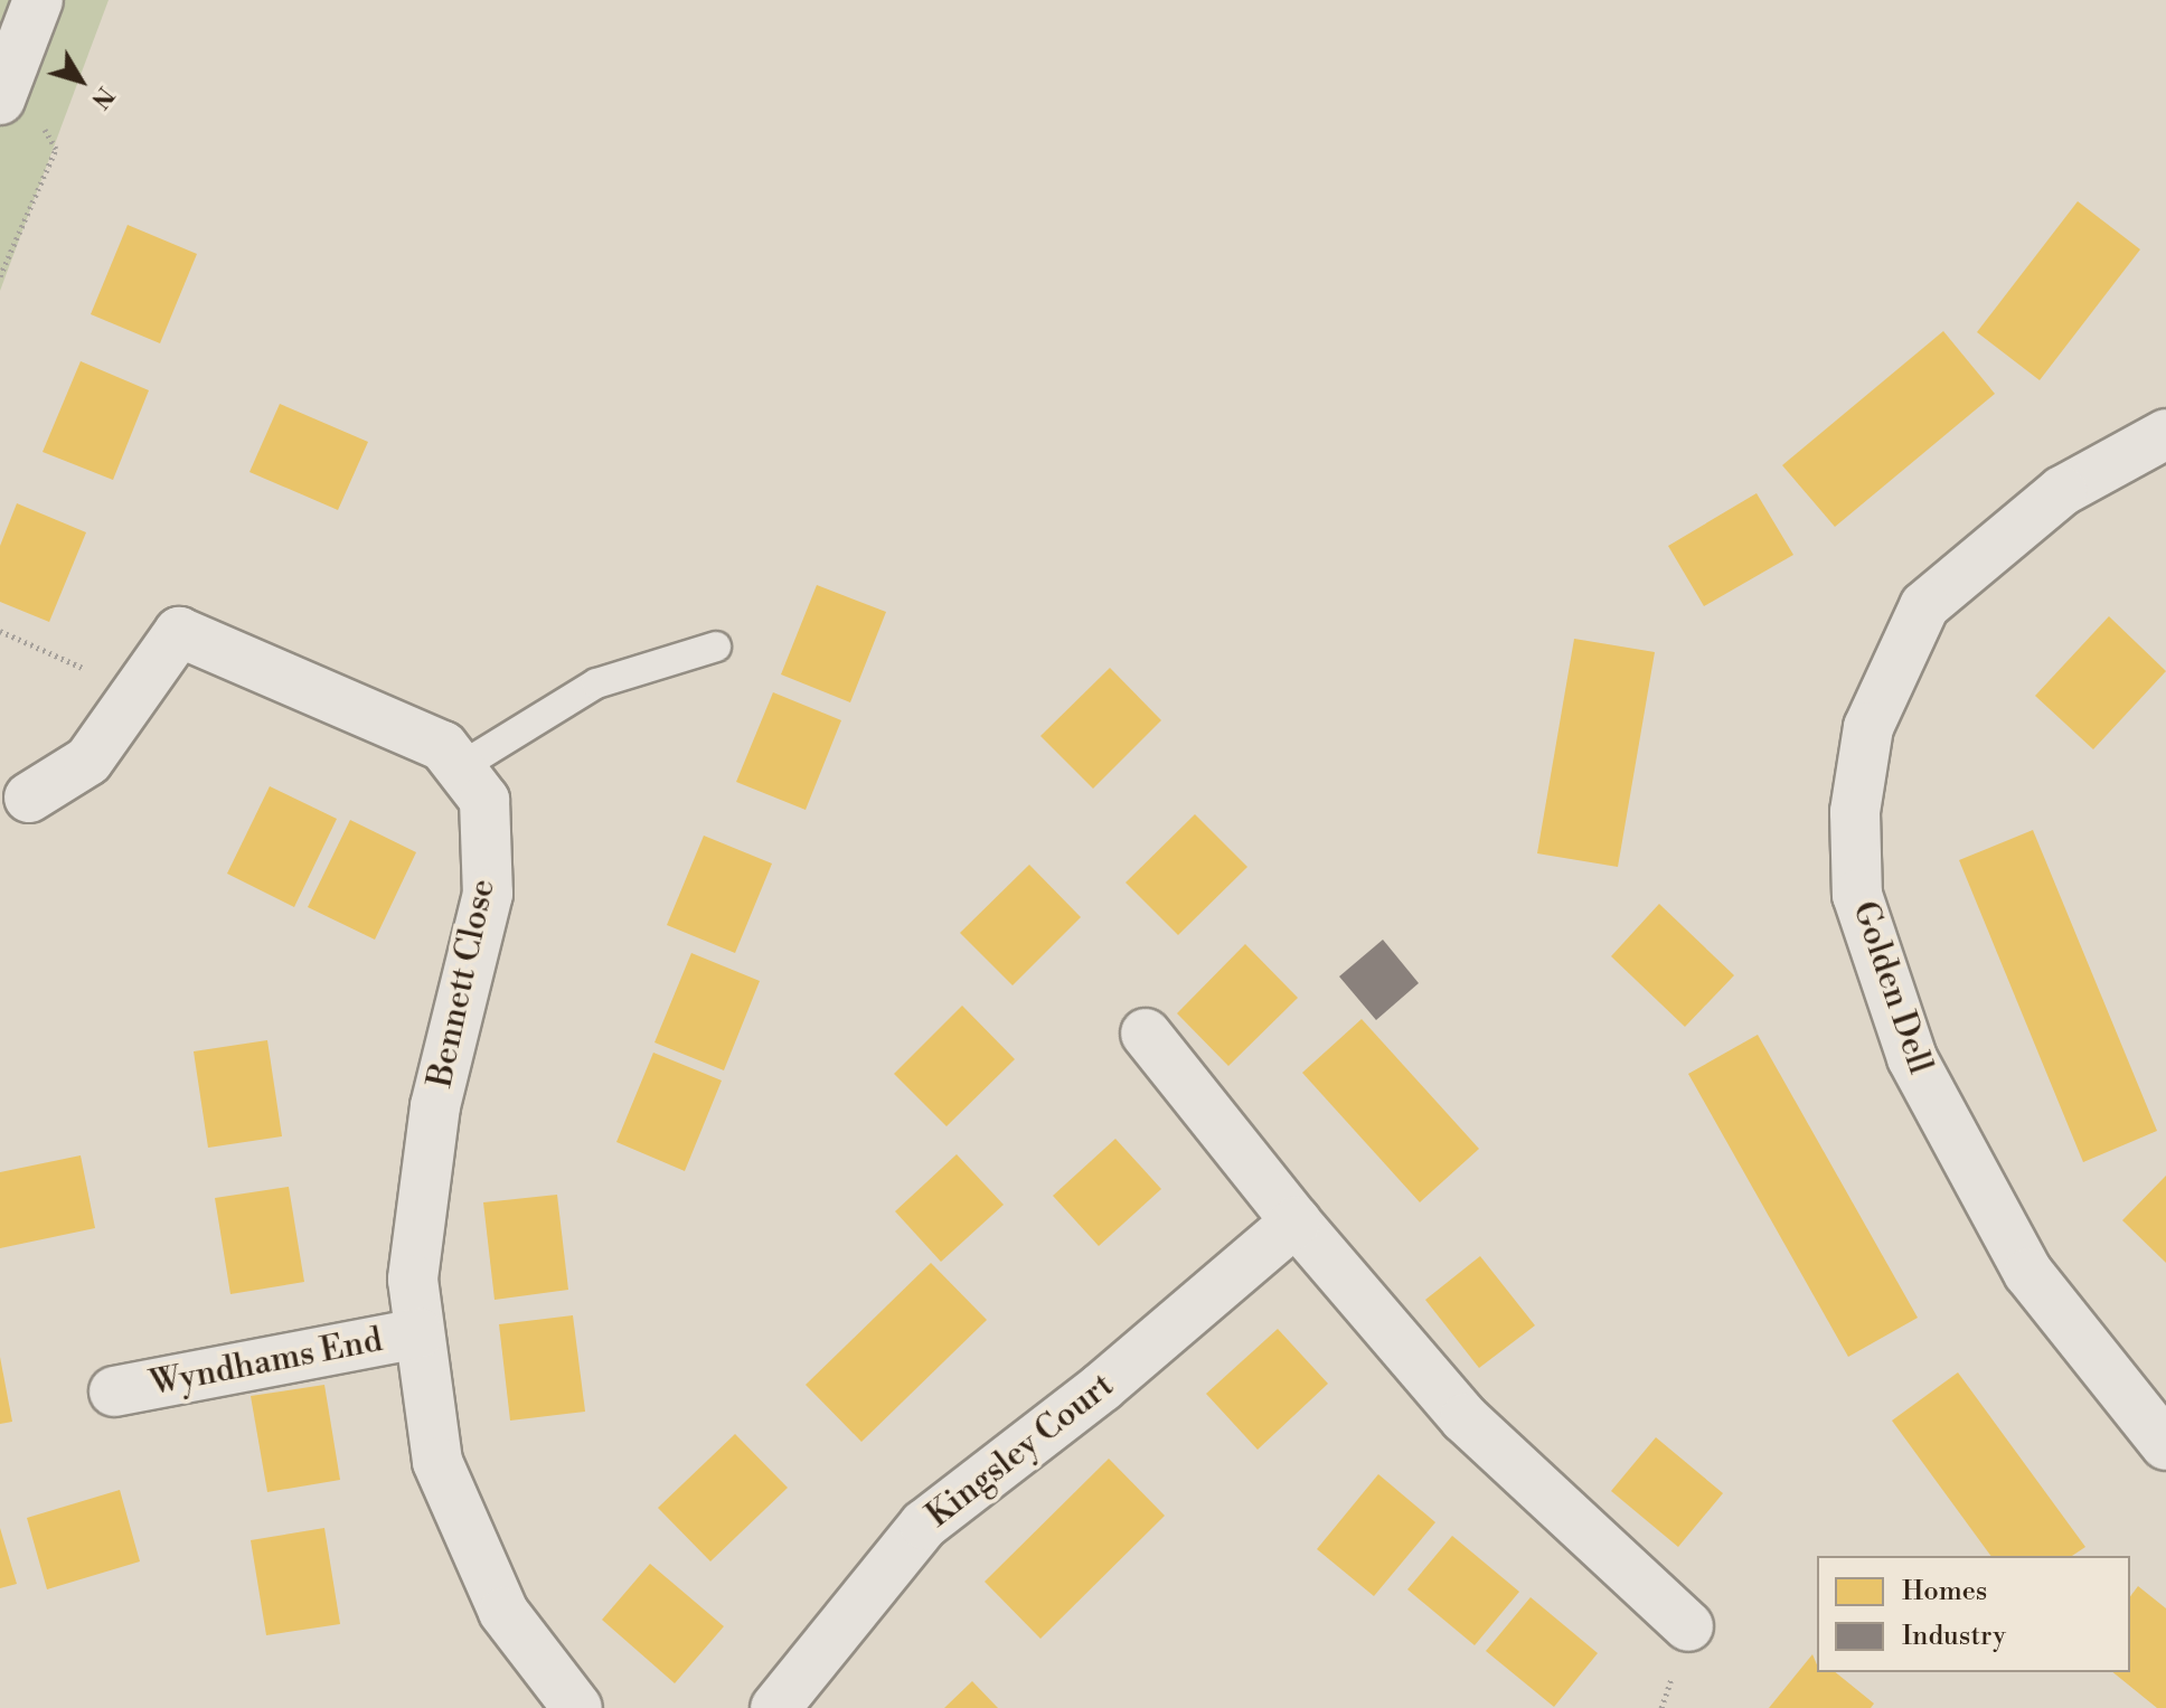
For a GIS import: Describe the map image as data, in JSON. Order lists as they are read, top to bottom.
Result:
{
  "streets": {
    "street": [
      "Bennett Close",
      "Golden Dell",
      "Wyndhams End",
      "Kingsley Court"
    ]
  },
  "crossings": [
    ["Bennett Close", "Wyndhams End"]
  ],
  "legend": ["Homes", "Industry"],
  "north": "bottom right"
}
